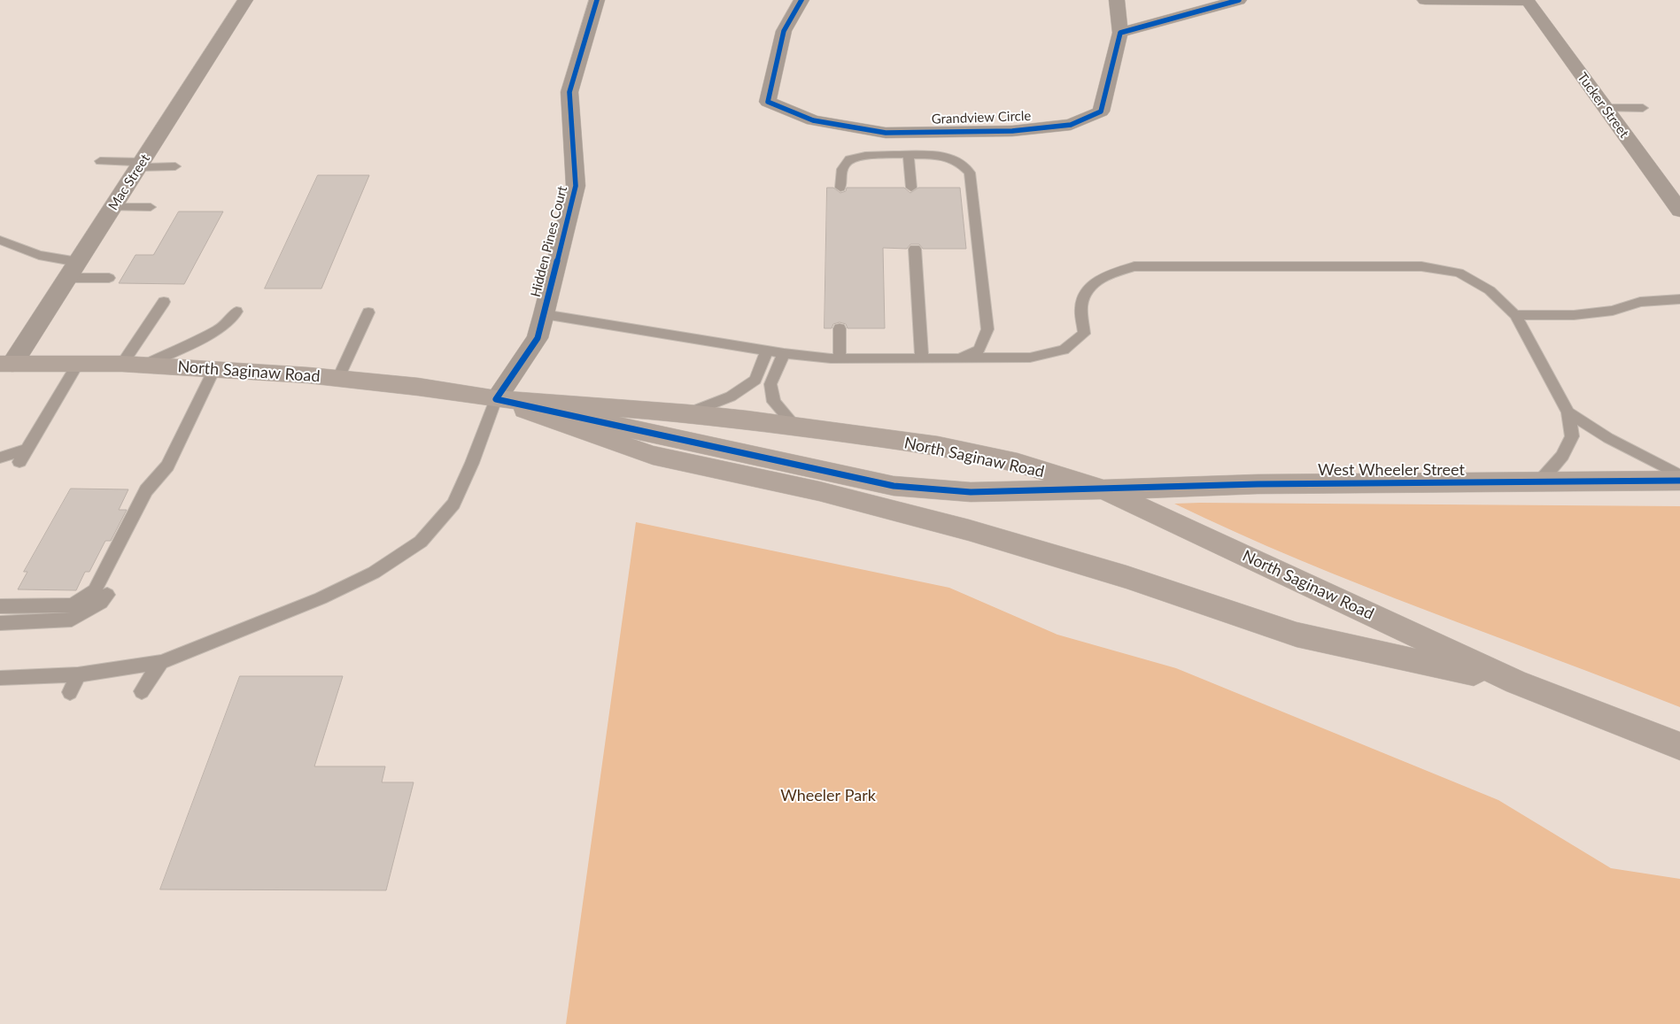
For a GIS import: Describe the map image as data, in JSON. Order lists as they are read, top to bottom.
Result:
{
  "streets": {
    "main road": ["North Saginaw Road", "West Wheeler Street"],
    "street": [
      "Tucker Street",
      "Grandview Circle",
      "Mac Street",
      "Hidden Pines Court"
    ]
  },
  "crossings": [
    ["Mac Street", "North Saginaw Road"],
    ["Hidden Pines Court", "North Saginaw Road"],
    ["Hidden Pines Court", "West Wheeler Street"],
    ["North Saginaw Road", "West Wheeler Street"]
  ],
  "parks": ["Wheeler Park"]
}
